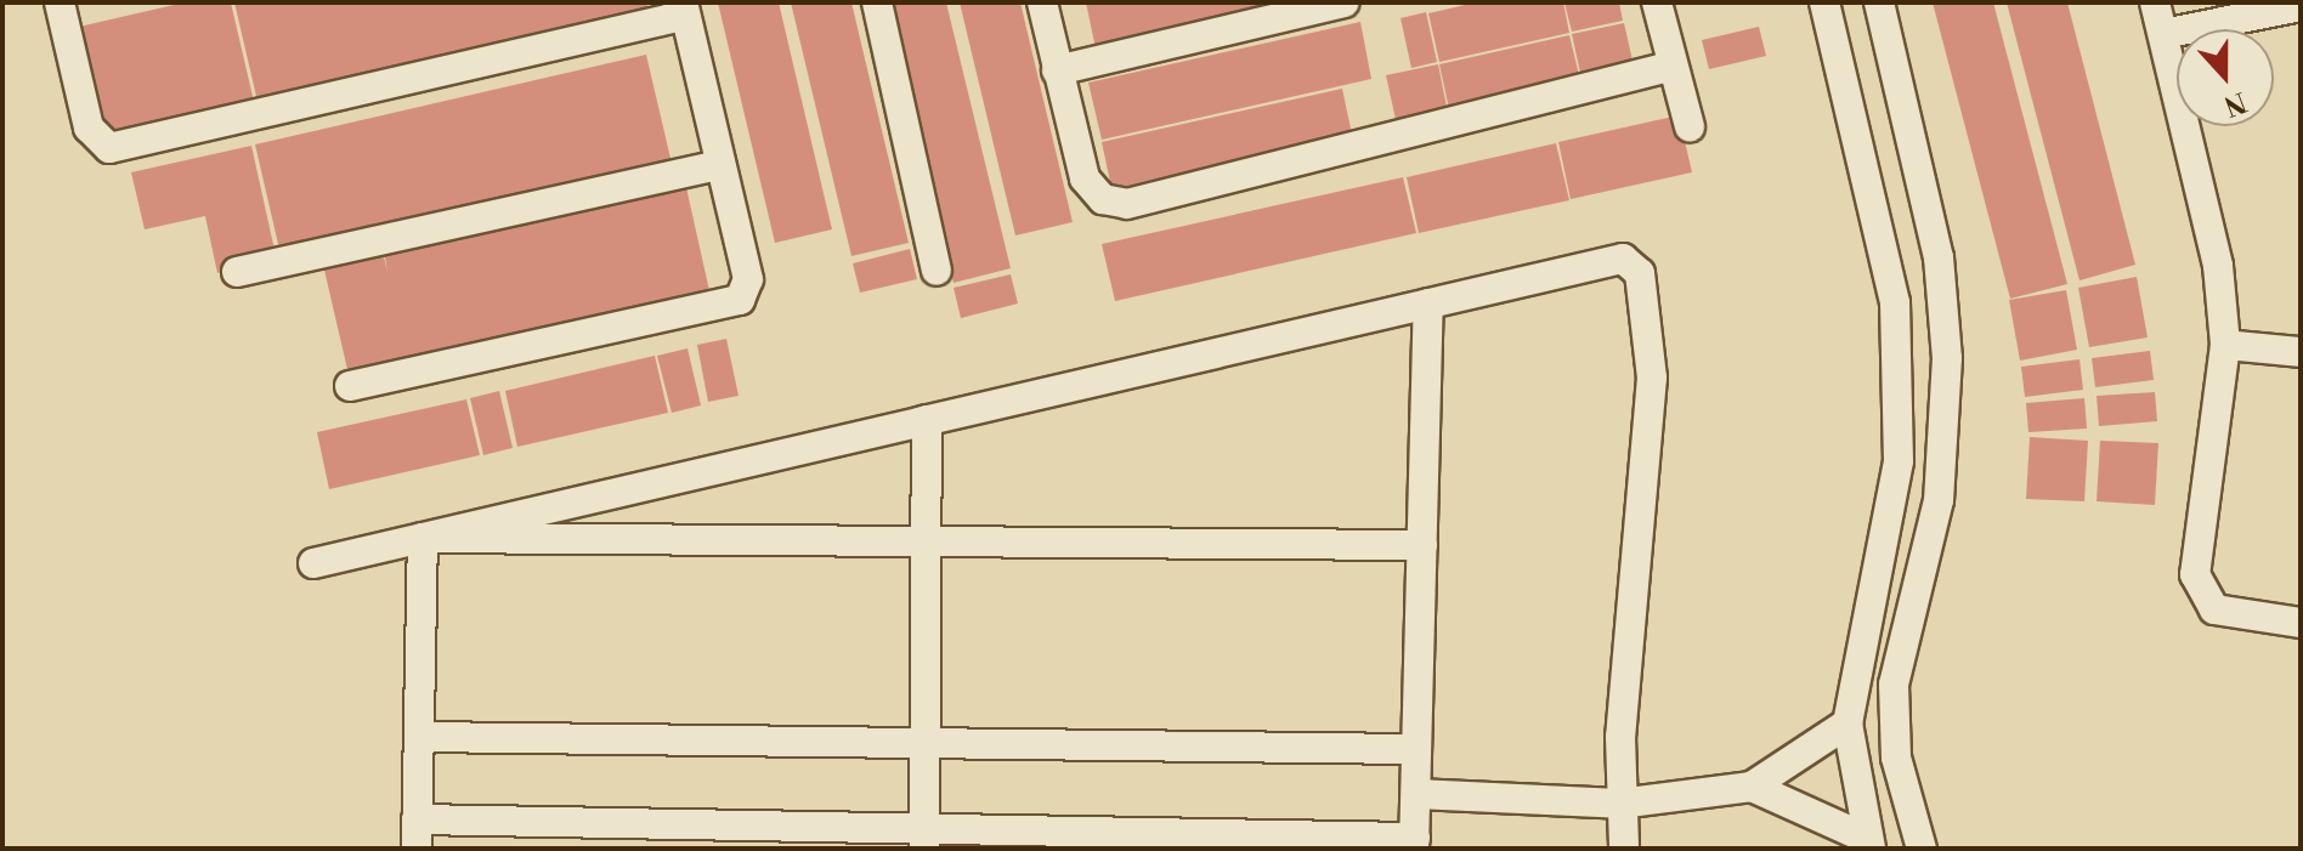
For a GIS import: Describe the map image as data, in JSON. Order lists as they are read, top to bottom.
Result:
{
  "north": "bottom"
}
